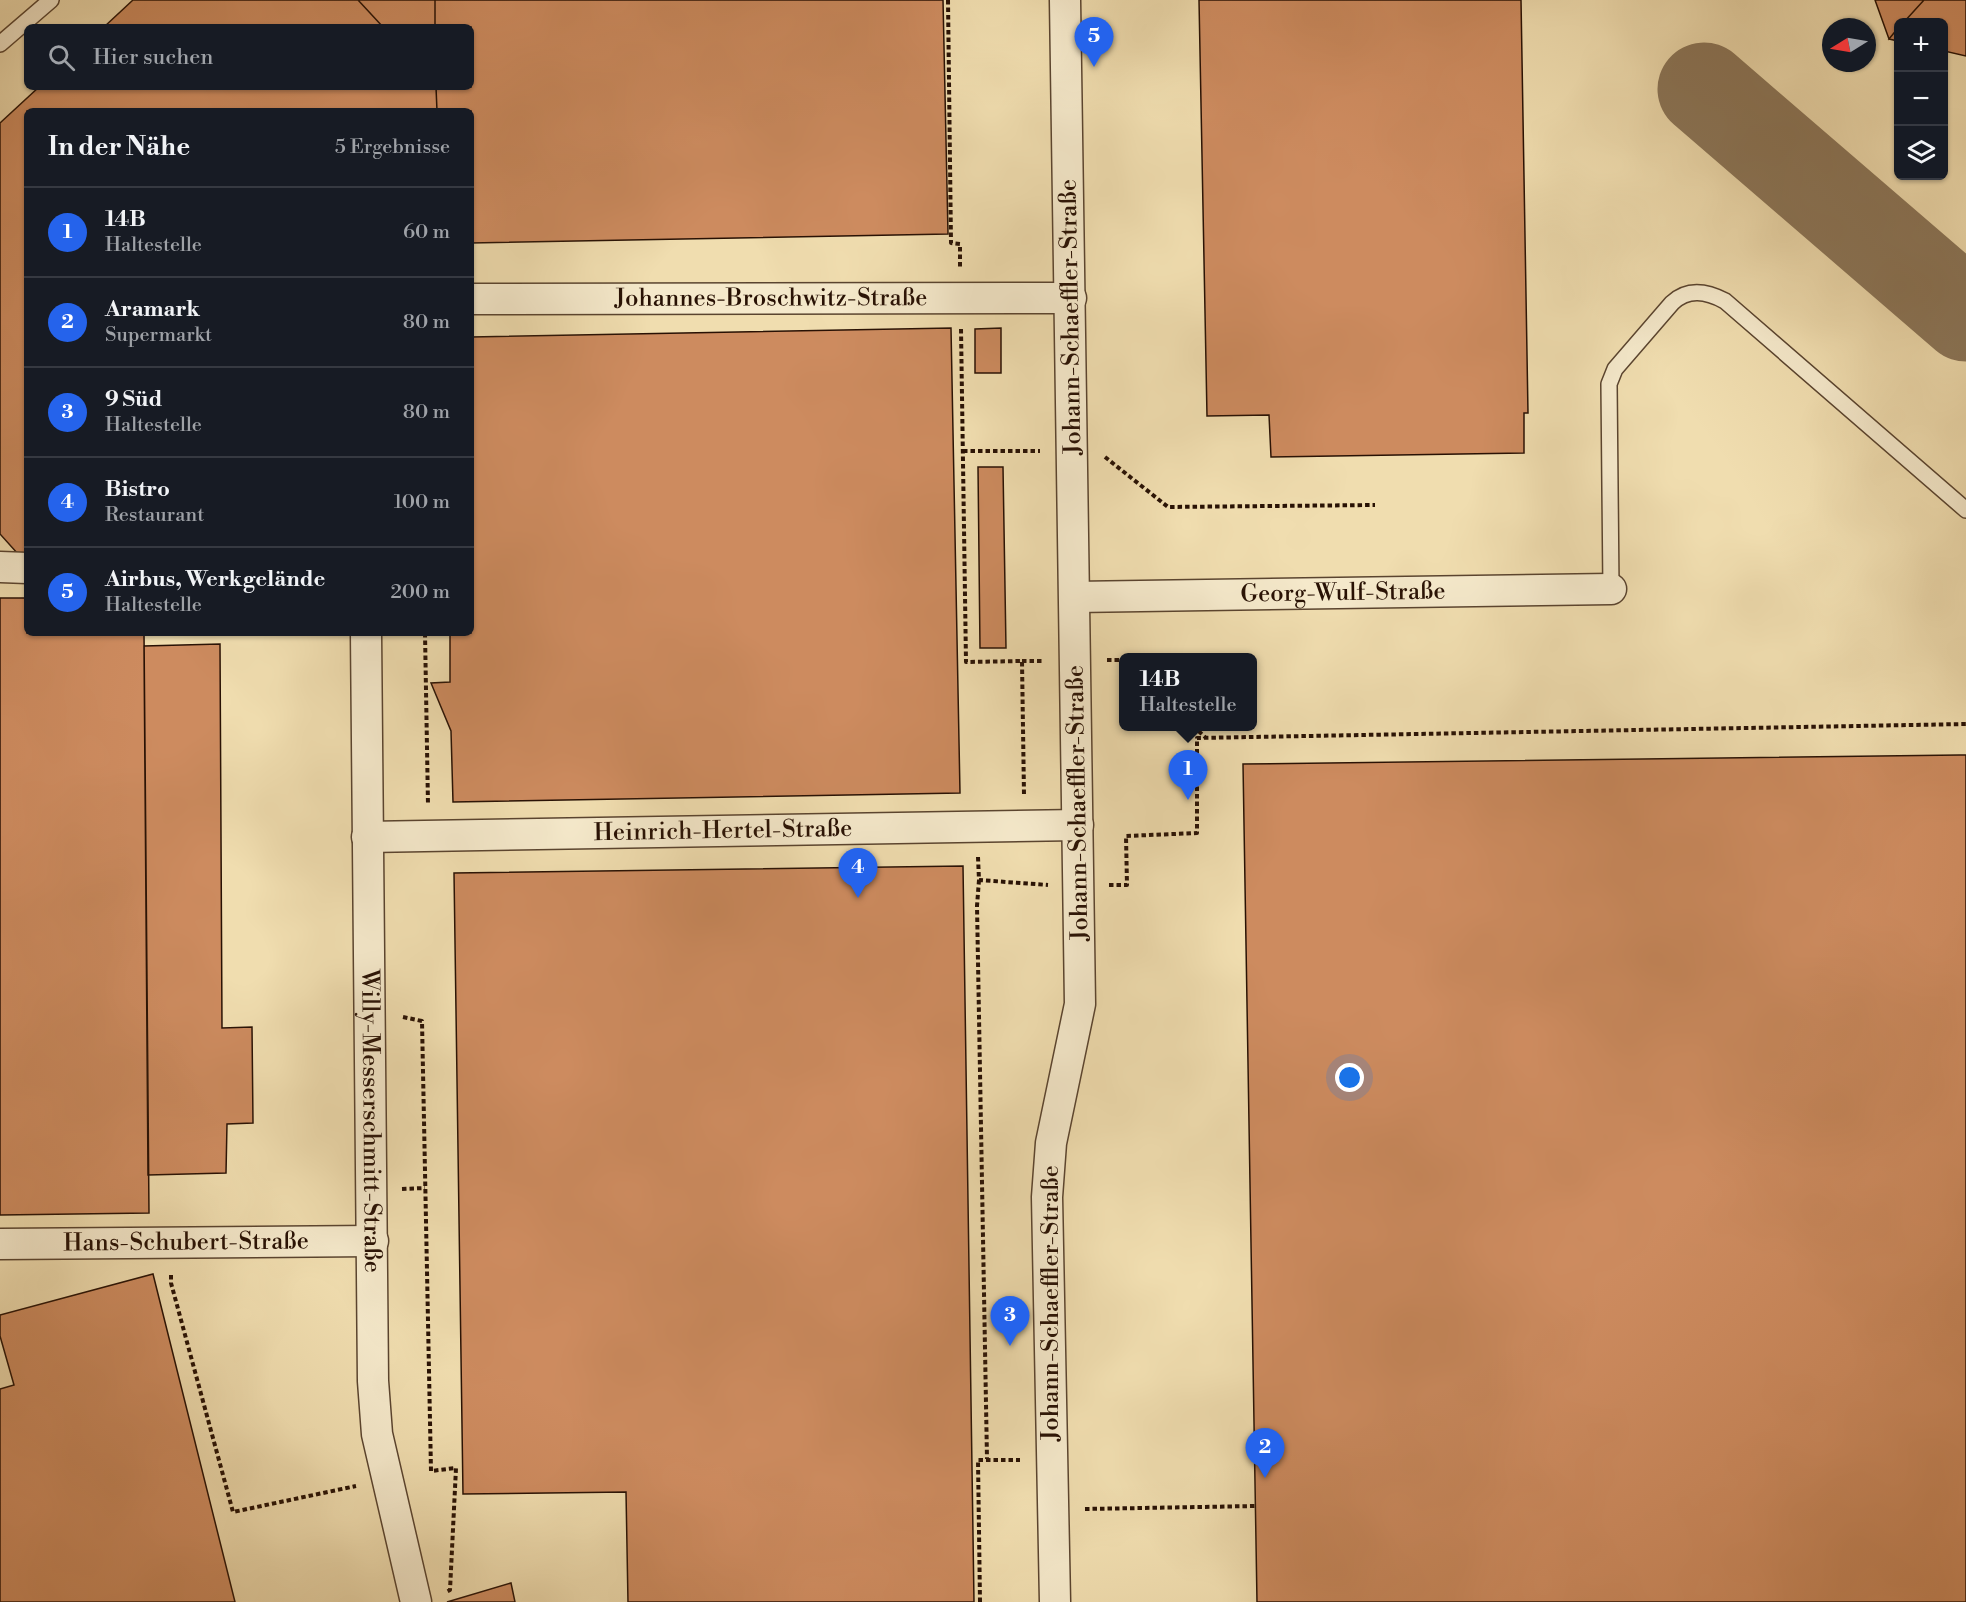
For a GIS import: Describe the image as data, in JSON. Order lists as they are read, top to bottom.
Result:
{
  "streets": {
    "street": [
      "Johannes-Broschwitz-Straße",
      "Johann-Schaeffler-Straße",
      "Georg-Wulf-Straße",
      "Heinrich-Hertel-Straße",
      "Willy-Messerschmitt-Straße",
      "Hans-Schubert-Straße"
    ]
  },
  "crossings": [
    ["Johannes-Broschwitz-Straße", "Johann-Schaeffler-Straße"],
    ["Johann-Schaeffler-Straße", "Georg-Wulf-Straße"],
    ["Johann-Schaeffler-Straße", "Heinrich-Hertel-Straße"],
    ["Heinrich-Hertel-Straße", "Willy-Messerschmitt-Straße"],
    ["Willy-Messerschmitt-Straße", "Hans-Schubert-Straße"]
  ],
  "north": "left",
  "page": {
    "pins": [
      "5",
      "1",
      "4",
      "3",
      "2"
    ],
    "map_buttons": ["+", "−"],
    "search": "Hier suchen",
    "heading": ["In der Nähe", "5 Ergebnisse"],
    "list": [
      {
        "mark": "1",
        "name": "14B",
        "note": "Haltestelle",
        "value": "60 m"
      },
      {
        "mark": "2",
        "name": "Aramark",
        "note": "Supermarkt",
        "value": "80 m"
      },
      {
        "mark": "3",
        "name": "9 Süd",
        "note": "Haltestelle",
        "value": "80 m"
      },
      {
        "mark": "4",
        "name": "Bistro",
        "note": "Restaurant",
        "value": "100 m"
      },
      {
        "mark": "5",
        "name": "Airbus, Werkgelände",
        "note": "Haltestelle",
        "value": "200 m"
      }
    ],
    "popup": ["14B", "Haltestelle"]
  }
}
